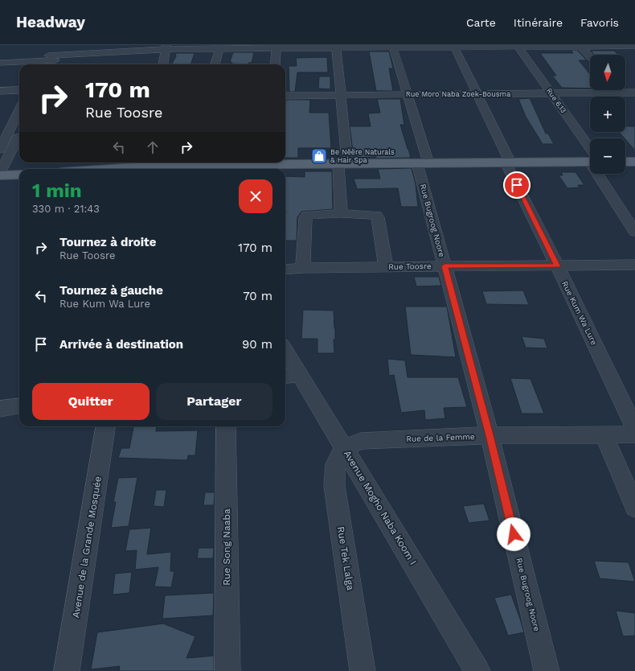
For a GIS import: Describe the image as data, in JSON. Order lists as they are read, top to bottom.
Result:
{
  "streets": {
    "street": [
      "Rue Moro Naba Zoek-Bousma",
      "Rue 6.13",
      "Rue Bugroog Noore",
      "Rue Toosre",
      "Rue Kum Wa Lure",
      "Rue de la Femme",
      "Avenue Mogho Naba Koom I",
      "Avenue de la Grande Mosquée",
      "Rue Song Naaba",
      "Rue Tek Lalga"
    ]
  },
  "crossings": [
    ["Rue Moro Naba Zoek-Bousma", "Rue 6.13"],
    ["Rue Moro Naba Zoek-Bousma", "Rue Bugroog Noore"],
    ["Rue Moro Naba Zoek-Bousma", "Rue Kum Wa Lure"],
    ["Rue Bugroog Noore", "Rue Toosre"],
    ["Rue Bugroog Noore", "Rue de la Femme"],
    ["Rue Toosre", "Rue Kum Wa Lure"],
    ["Rue de la Femme", "Avenue Mogho Naba Koom I"],
    ["Rue de la Femme", "Rue Tek Lalga"],
    ["Avenue Mogho Naba Koom I", "Rue Tek Lalga"]
  ],
  "places": {
    "shop": ["Be Nëëre Naturals & Hair Spa"]
  },
  "north": "bottom",
  "page": {
    "header": "Headway",
    "nav": ["Carte", "Itinéraire", "Favoris"],
    "map_buttons": ["+", "−"],
    "turn": ["170 m", "Rue Toosre"],
    "heading": ["1 min", "330 m · 21:43"],
    "list": [
      {
        "name": "Tournez à droite",
        "note": "Rue Toosre",
        "value": "170 m"
      },
      {
        "name": "Tournez à gauche",
        "note": "Rue Kum Wa Lure",
        "value": "70 m"
      },
      {
        "name": "Arrivée à destination",
        "value": "90 m"
      }
    ],
    "buttons": ["Quitter", "Partager"]
  }
}
